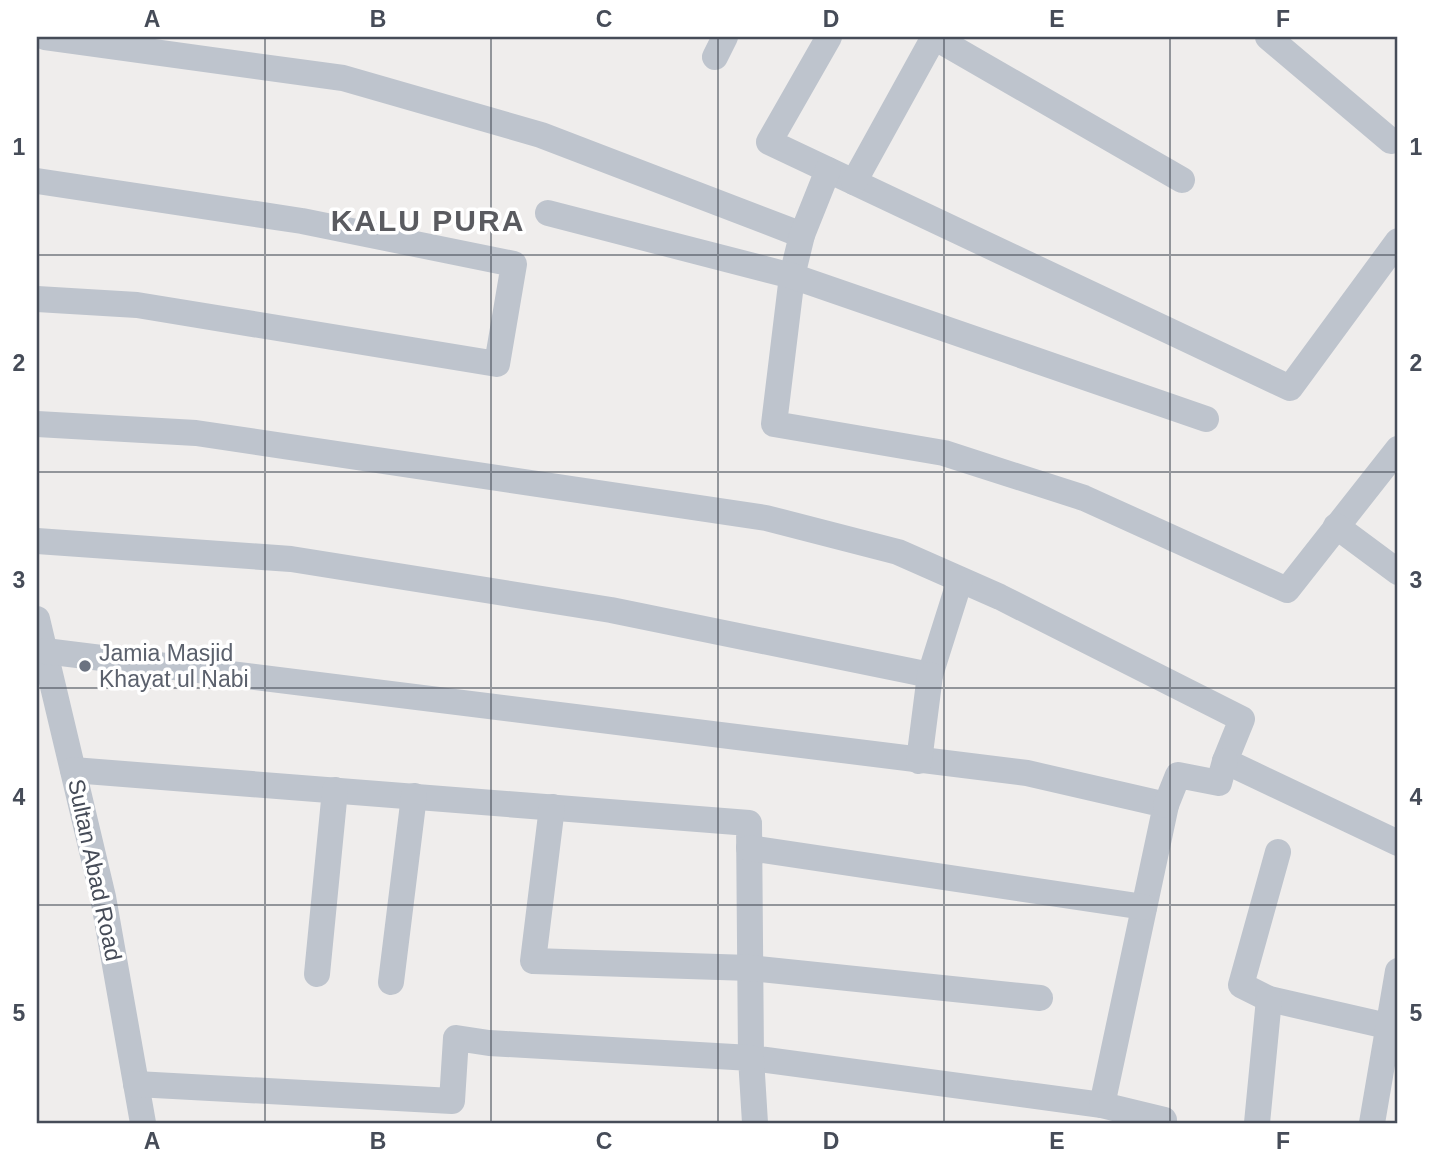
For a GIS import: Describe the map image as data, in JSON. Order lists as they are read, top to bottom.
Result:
{
  "streets": {
    "street": ["Sultan Abad Road"]
  },
  "districts": ["KALU PURA"],
  "places": ["Jamia Masjid Khayat ul Nabi"],
  "grid": {
    "columns": [
      "A",
      "B",
      "C",
      "D",
      "E",
      "F"
    ],
    "rows": [
      "1",
      "2",
      "3",
      "4",
      "5"
    ]
  }
}
